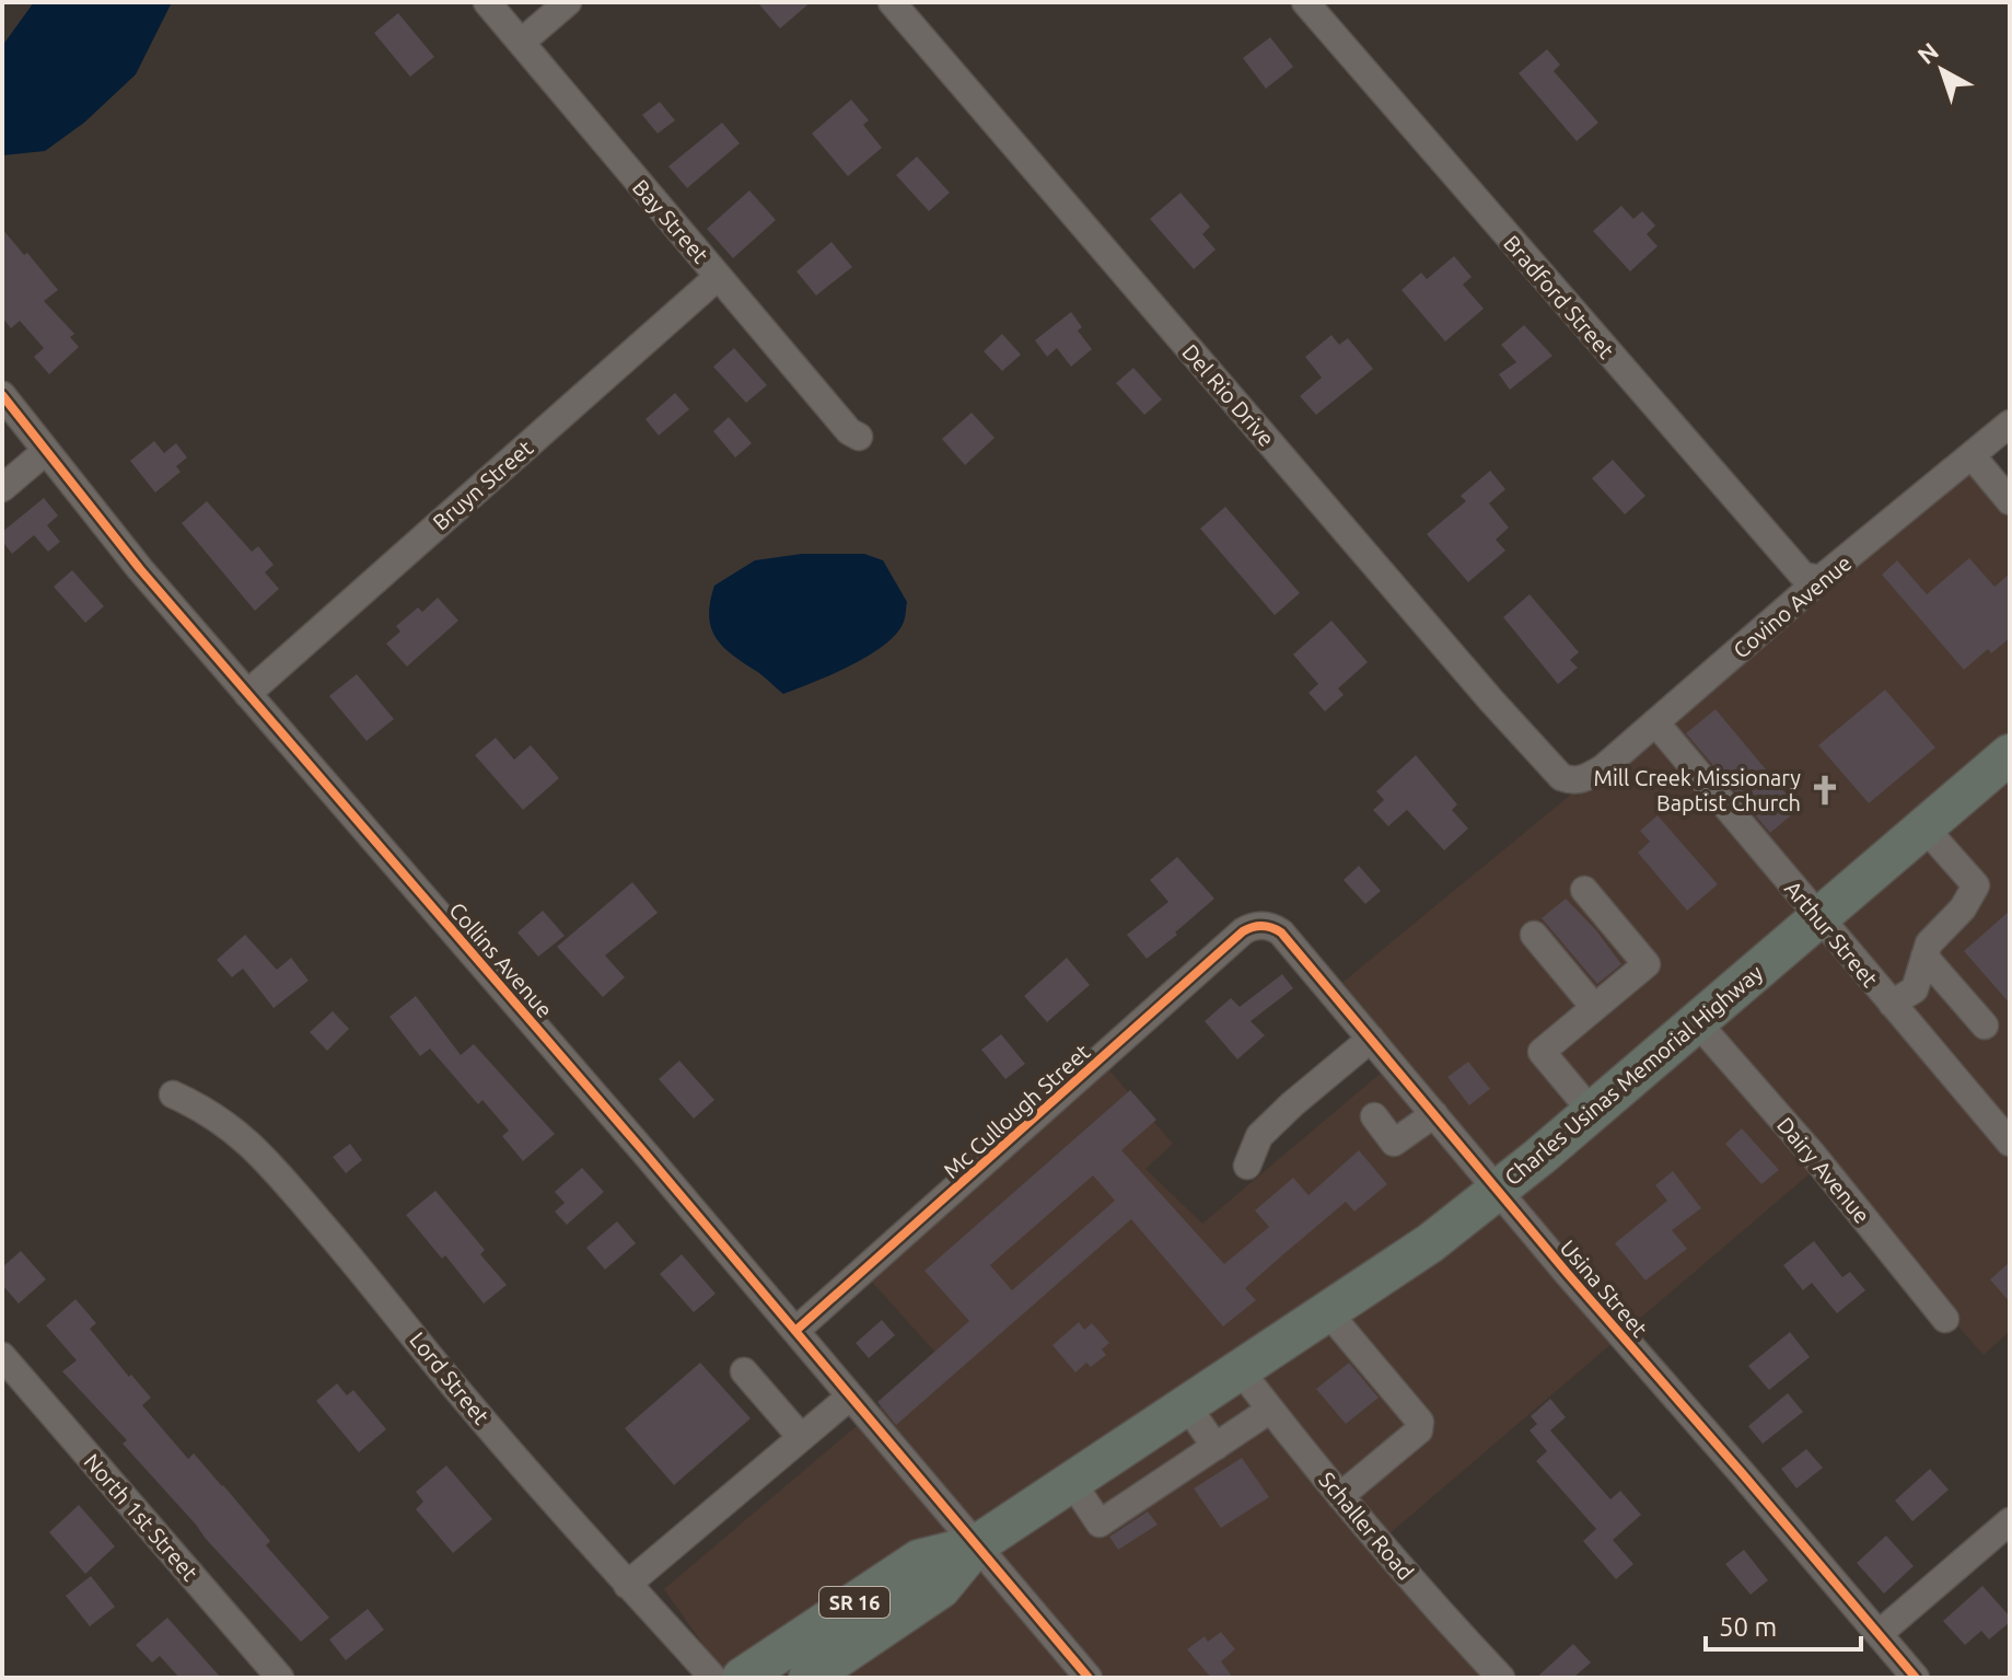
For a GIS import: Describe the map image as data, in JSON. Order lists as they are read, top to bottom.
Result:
{
  "streets": {
    "highway": ["Charles Usinas Memorial Highway", "SR 16"],
    "street": [
      "Bay Street",
      "Bradford Street",
      "Del Rio Drive",
      "Bruyn Street",
      "Covino Avenue",
      "Arthur Street",
      "Collins Avenue",
      "Mc Cullough Street",
      "Dairy Avenue",
      "Usina Street",
      "Lord Street",
      "North 1st Street",
      "Schaller Road"
    ]
  },
  "crossings": [
    ["Bay Street", "Bruyn Street"],
    ["Bradford Street", "Covino Avenue"],
    ["Del Rio Drive", "Covino Avenue"],
    ["Bruyn Street", "Collins Avenue"],
    ["Covino Avenue", "Arthur Street"],
    ["Arthur Street", "Charles Usinas Memorial Highway"],
    ["Collins Avenue", "Charles Usinas Memorial Highway"],
    ["Collins Avenue", "Mc Cullough Street"],
    ["Charles Usinas Memorial Highway", "Dairy Avenue"],
    ["Charles Usinas Memorial Highway", "Usina Street"],
    ["Charles Usinas Memorial Highway", "Schaller Road"],
    ["Mc Cullough Street", "Usina Street"]
  ],
  "places": {
    "church": ["Mill Creek Missionary Baptist Church"]
  },
  "scale_bar": "50 m",
  "north": "top left"
}
